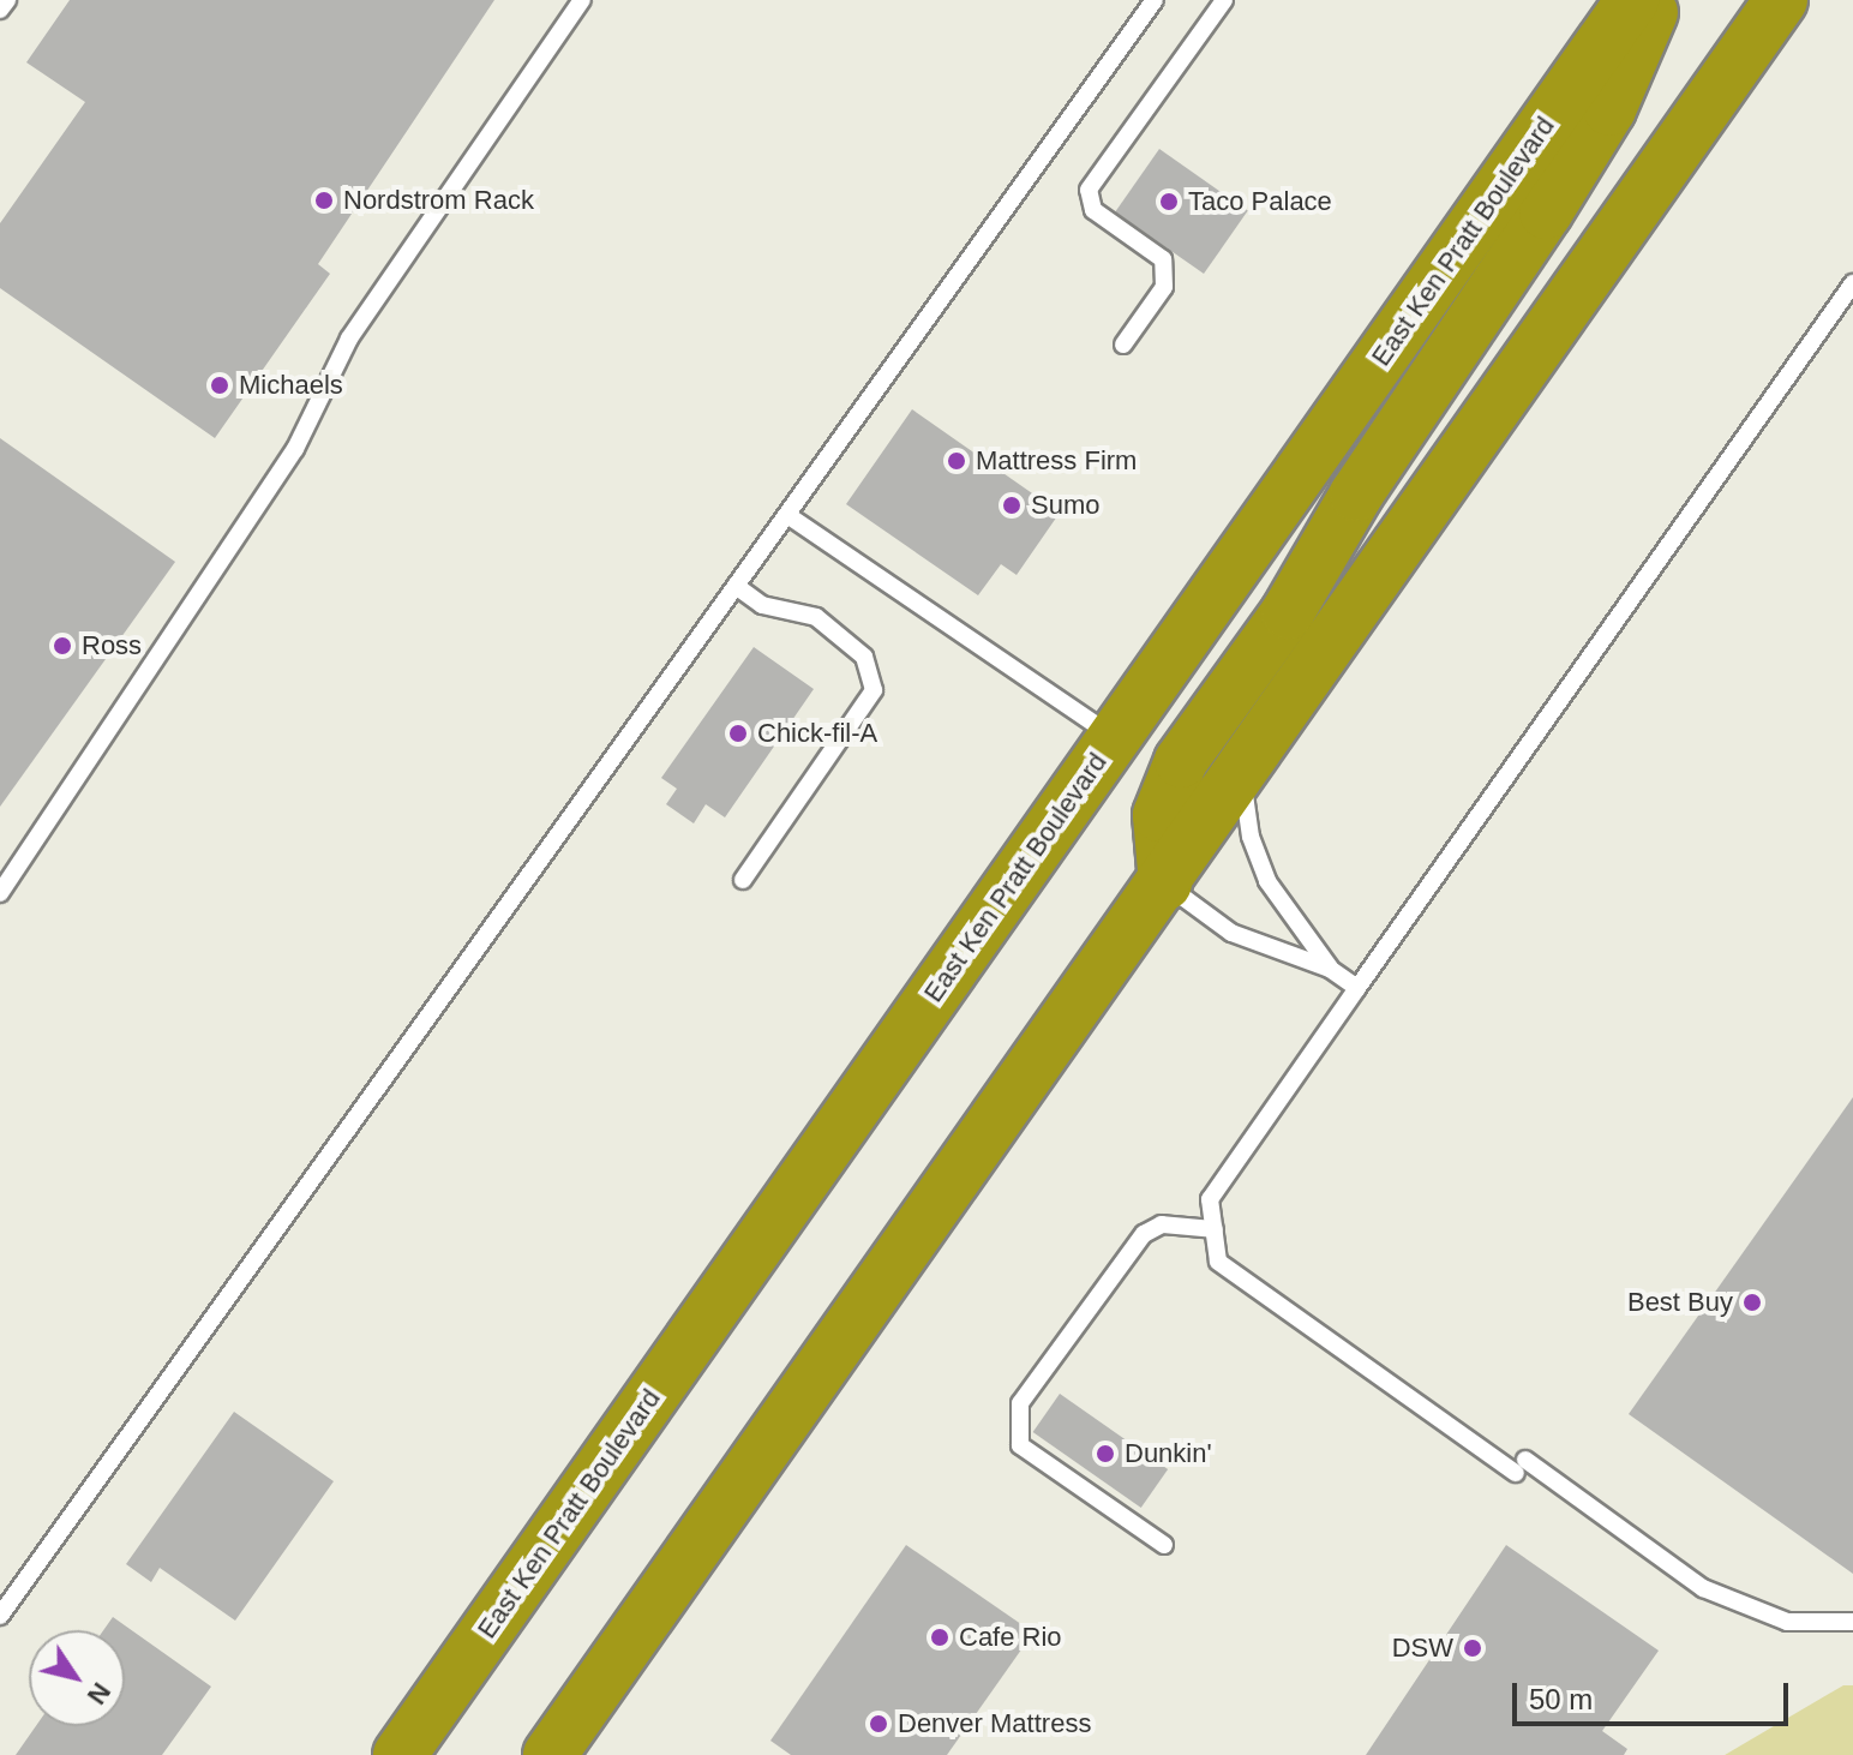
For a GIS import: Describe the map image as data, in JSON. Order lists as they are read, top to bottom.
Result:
{
  "streets": {
    "highway": ["East Ken Pratt Boulevard"]
  },
  "places": [
    "Nordstrom Rack",
    "Taco Palace",
    "Michaels",
    "Mattress Firm",
    "Sumo",
    "Ross",
    "Chick-fil-A",
    "Best Buy",
    "Dunkin'",
    "Cafe Rio",
    "DSW",
    "Denver Mattress"
  ],
  "scale_bar": "50 m",
  "north": "bottom right"
}
